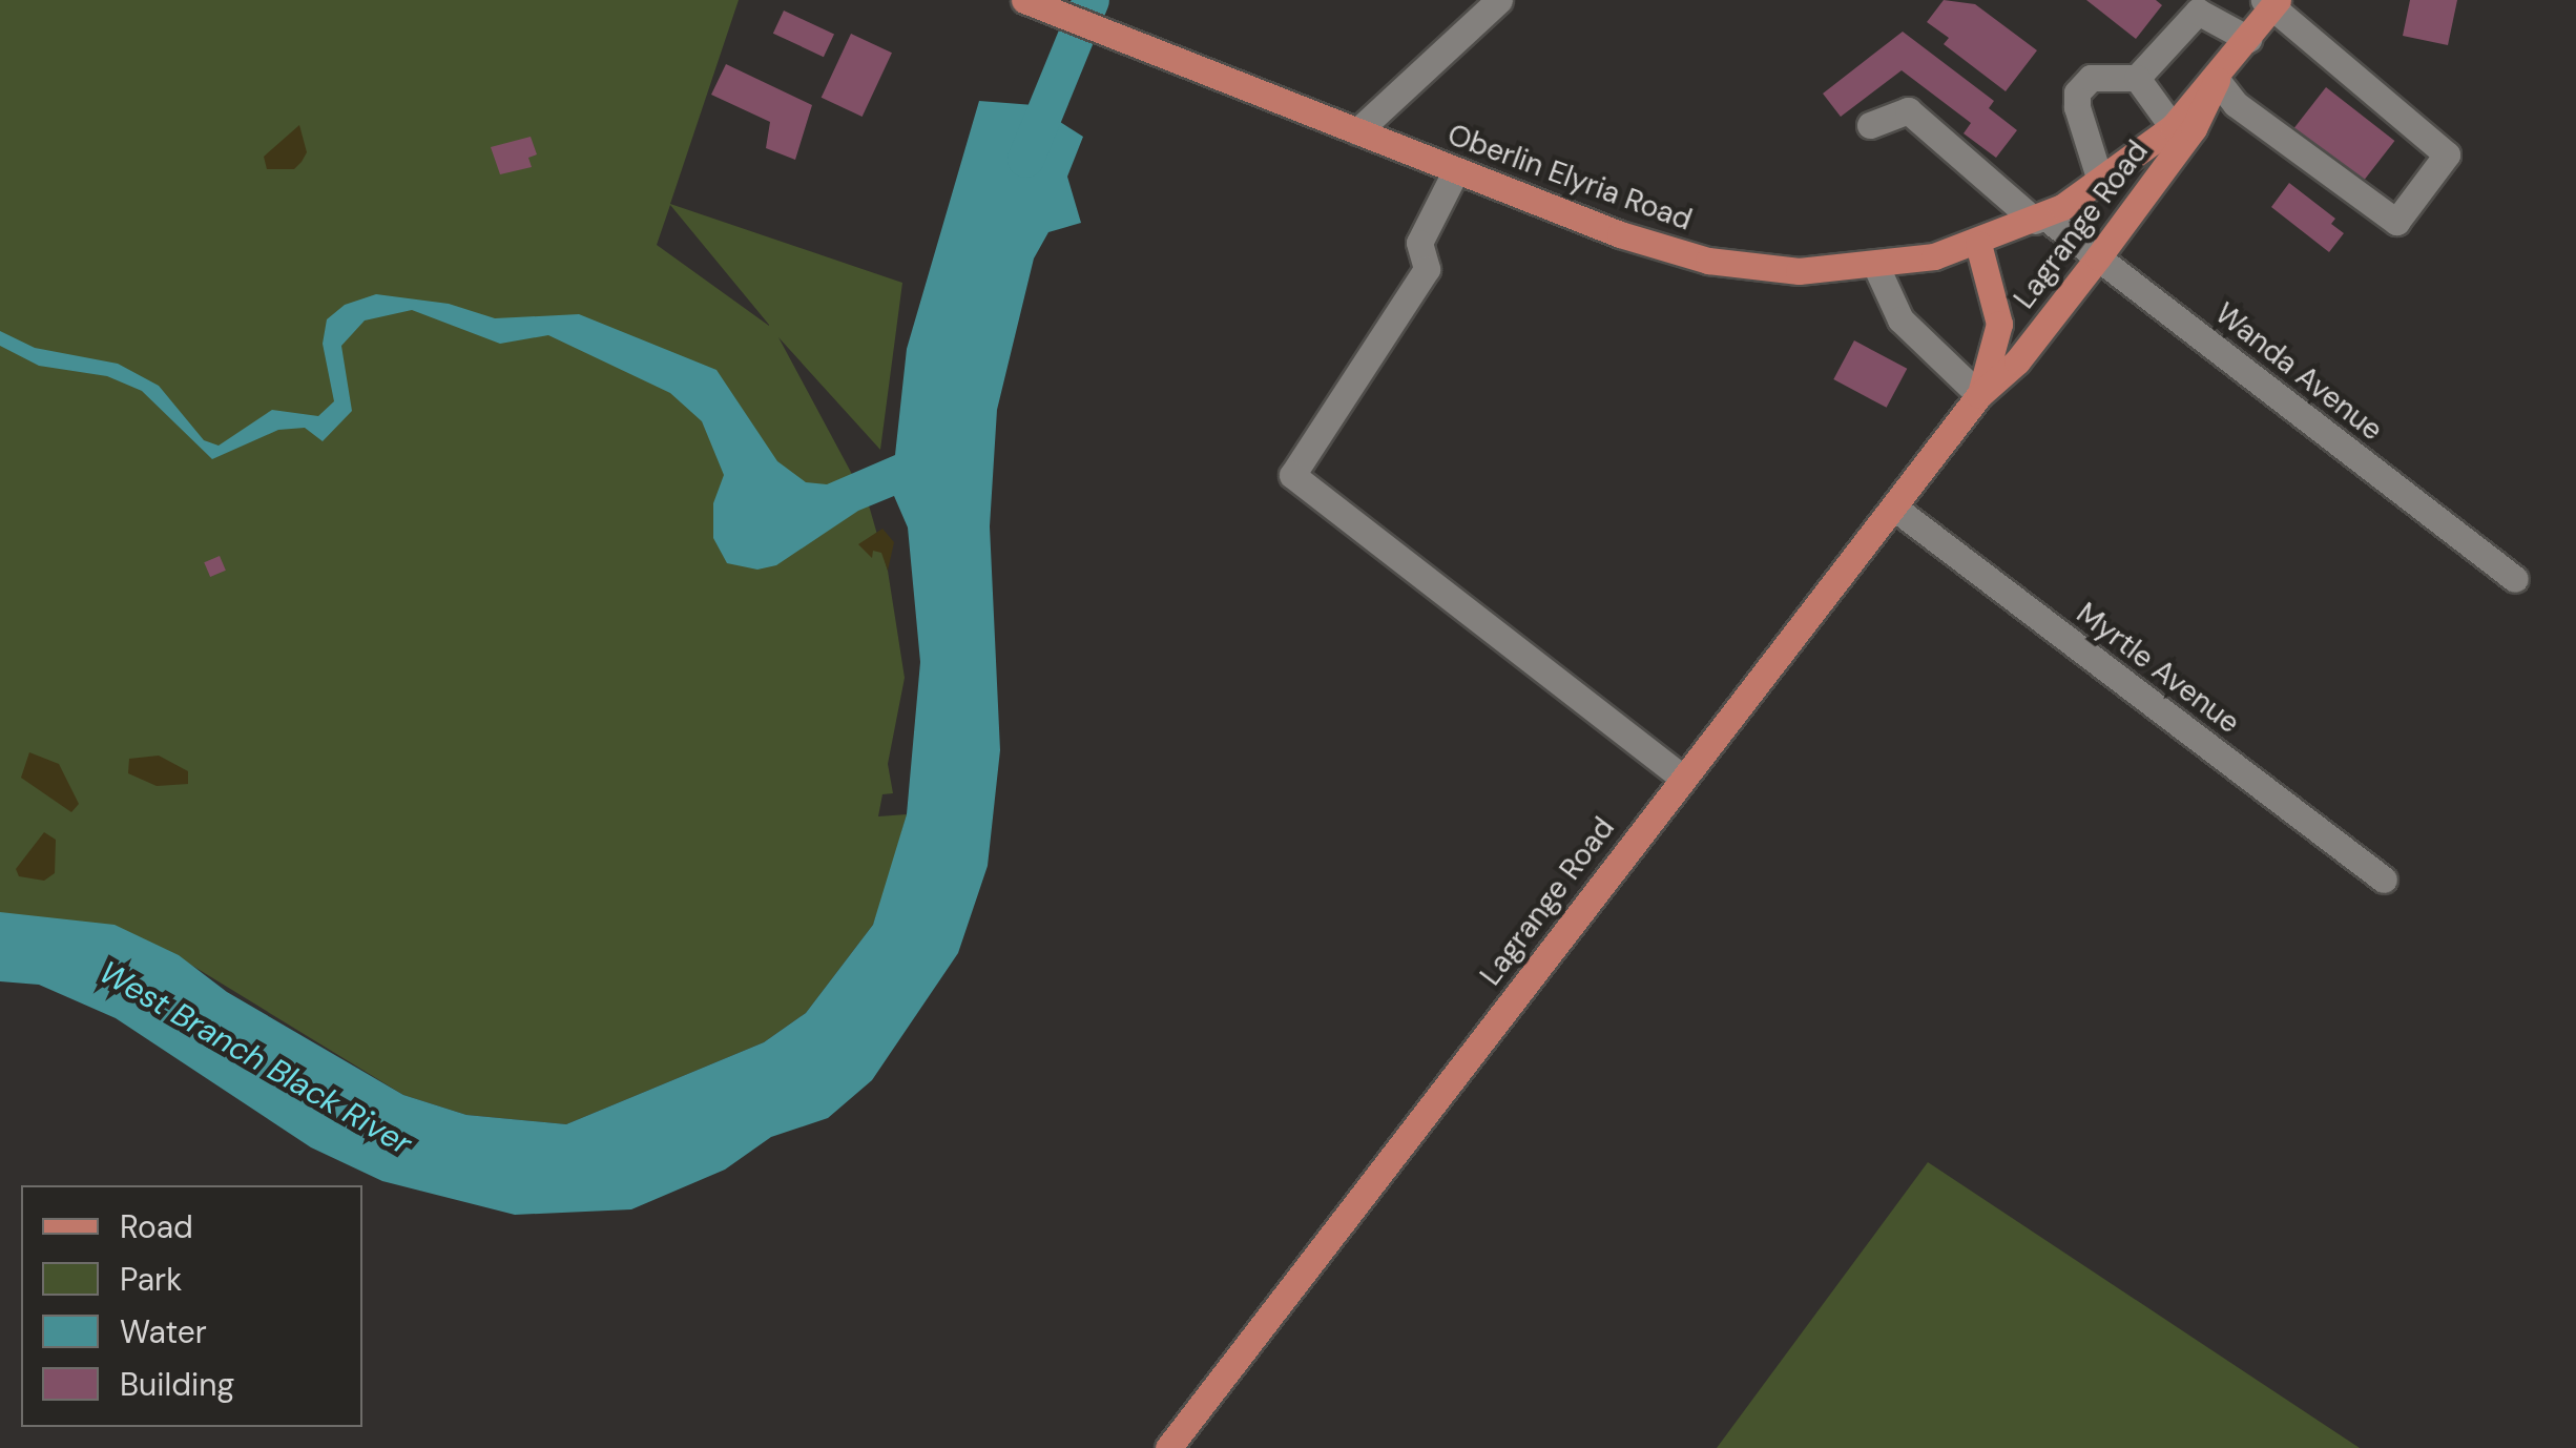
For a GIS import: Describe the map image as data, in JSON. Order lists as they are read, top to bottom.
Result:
{
  "streets": {
    "main road": ["Oberlin Elyria Road", "Lagrange Road"],
    "street": ["Wanda Avenue", "Myrtle Avenue"]
  },
  "crossings": [
    ["Oberlin Elyria Road", "Lagrange Road"],
    ["Oberlin Elyria Road", "Wanda Avenue"],
    ["Lagrange Road", "Wanda Avenue"],
    ["Lagrange Road", "Myrtle Avenue"]
  ],
  "water": ["West Branch Black River"],
  "legend": [
    "Road",
    "Park",
    "Water",
    "Building"
  ]
}
